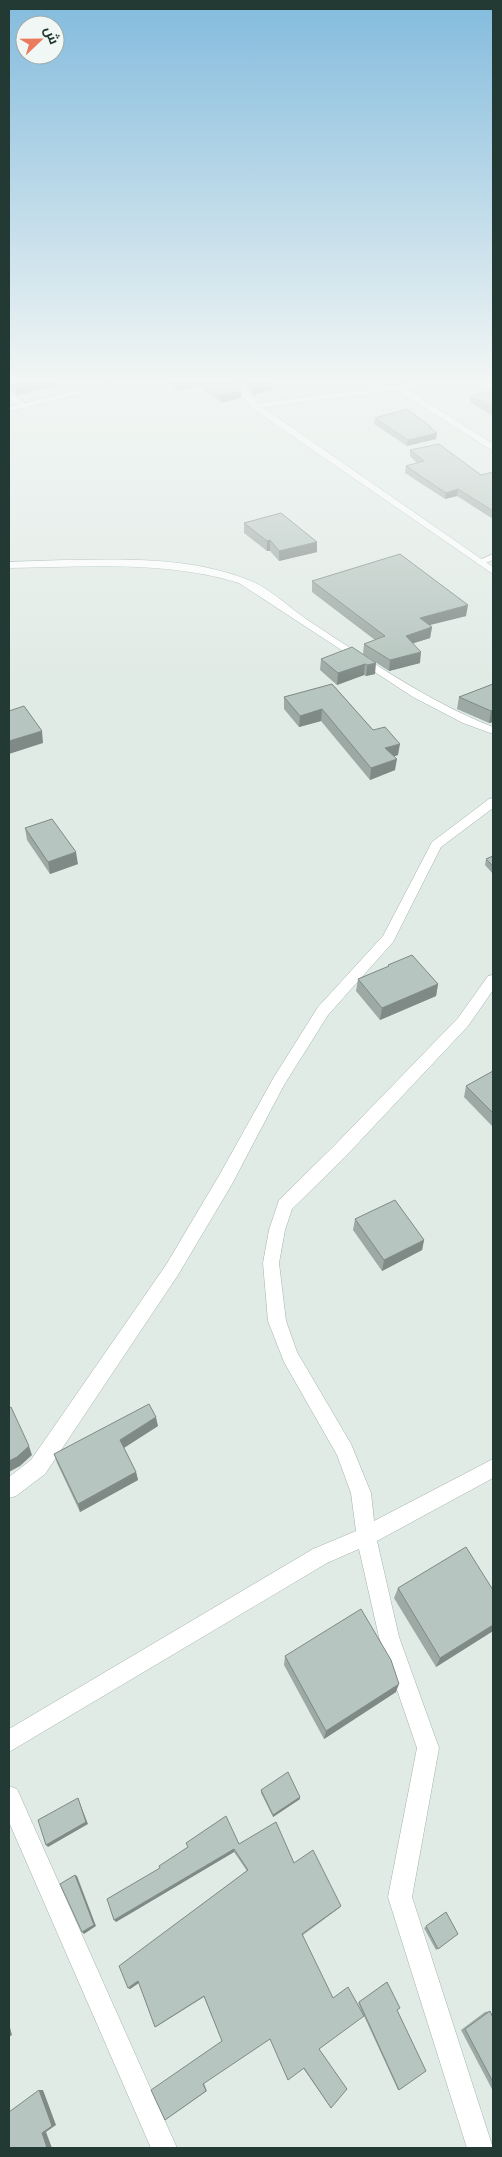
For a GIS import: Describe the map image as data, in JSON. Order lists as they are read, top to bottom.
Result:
{
  "north": "right"
}
